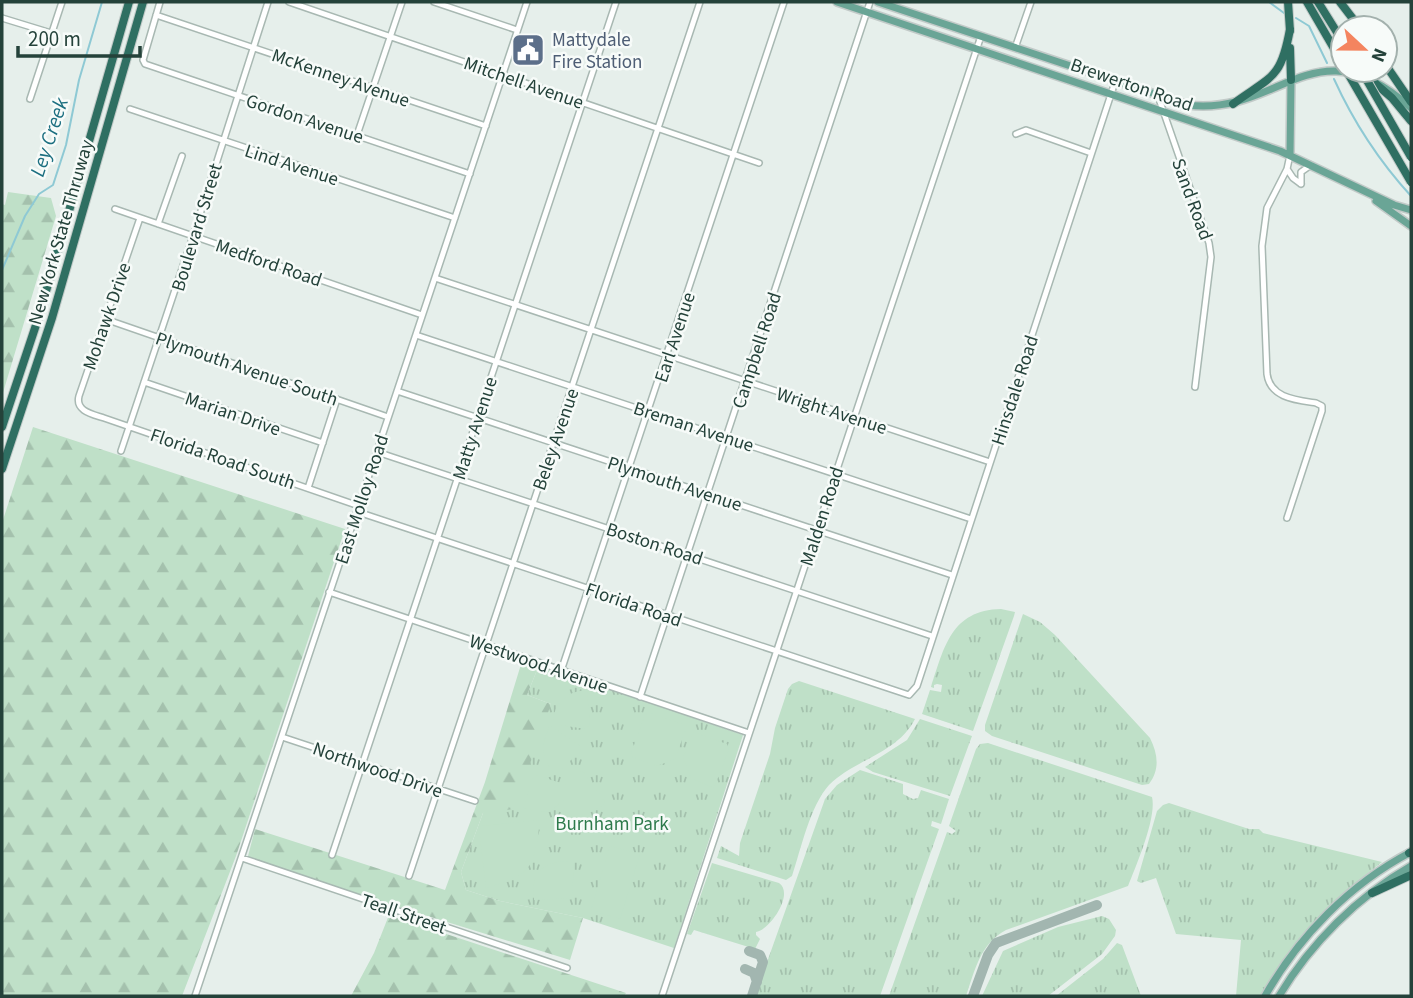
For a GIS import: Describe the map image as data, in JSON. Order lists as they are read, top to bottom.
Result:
{
  "streets": {
    "highway": ["New York State Thruway"],
    "main road": ["Brewerton Road"],
    "street": [
      "McKenney Avenue",
      "Mitchell Avenue",
      "Gordon Avenue",
      "Lind Avenue",
      "Sand Road",
      "Boulevard Street",
      "Medford Road",
      "Mohawk Drive",
      "Earl Avenue",
      "Campbell Road",
      "Plymouth Avenue South",
      "Hinsdale Road",
      "Wright Avenue",
      "Marian Drive",
      "Breman Avenue",
      "Matty Avenue",
      "Beley Avenue",
      "Florida Road South",
      "Plymouth Avenue",
      "East Molloy Road",
      "Malden Road",
      "Boston Road",
      "Florida Road",
      "Westwood Avenue",
      "Northwood Drive",
      "Teall Street"
    ]
  },
  "crossings": [
    ["McKenney Avenue", "Gordon Avenue"],
    ["McKenney Avenue", "Boulevard Street"],
    ["McKenney Avenue", "East Molloy Road"],
    ["Mitchell Avenue", "Earl Avenue"],
    ["Mitchell Avenue", "Matty Avenue"],
    ["Mitchell Avenue", "Beley Avenue"],
    ["Mitchell Avenue", "East Molloy Road"],
    ["Brewerton Road", "Sand Road"],
    ["Brewerton Road", "Campbell Road"],
    ["Brewerton Road", "Hinsdale Road"],
    ["Brewerton Road", "Malden Road"],
    ["Gordon Avenue", "Boulevard Street"],
    ["Gordon Avenue", "East Molloy Road"],
    ["Lind Avenue", "Boulevard Street"],
    ["Lind Avenue", "East Molloy Road"],
    ["Boulevard Street", "Medford Road"],
    ["Boulevard Street", "Plymouth Avenue South"],
    ["Boulevard Street", "Marian Drive"],
    ["Boulevard Street", "Florida Road South"],
    ["Medford Road", "Mohawk Drive"],
    ["Medford Road", "East Molloy Road"],
    ["Mohawk Drive", "Plymouth Avenue South"],
    ["Mohawk Drive", "Florida Road South"],
    ["Earl Avenue", "Wright Avenue"],
    ["Earl Avenue", "Breman Avenue"],
    ["Earl Avenue", "Plymouth Avenue"],
    ["Earl Avenue", "Boston Road"],
    ["Earl Avenue", "Florida Road"],
    ["Earl Avenue", "Westwood Avenue"],
    ["Campbell Road", "Wright Avenue"],
    ["Campbell Road", "Breman Avenue"],
    ["Campbell Road", "Plymouth Avenue"],
    ["Campbell Road", "Boston Road"],
    ["Campbell Road", "Florida Road"],
    ["Campbell Road", "Westwood Avenue"],
    ["Plymouth Avenue South", "East Molloy Road"],
    ["Hinsdale Road", "Wright Avenue"],
    ["Hinsdale Road", "Breman Avenue"],
    ["Hinsdale Road", "Plymouth Avenue"],
    ["Hinsdale Road", "Boston Road"],
    ["Hinsdale Road", "Florida Road"],
    ["Wright Avenue", "Matty Avenue"],
    ["Wright Avenue", "Beley Avenue"],
    ["Wright Avenue", "East Molloy Road"],
    ["Wright Avenue", "Malden Road"],
    ["Breman Avenue", "Matty Avenue"],
    ["Breman Avenue", "Beley Avenue"],
    ["Breman Avenue", "East Molloy Road"],
    ["Breman Avenue", "Malden Road"],
    ["Matty Avenue", "Plymouth Avenue"],
    ["Matty Avenue", "Boston Road"],
    ["Matty Avenue", "Florida Road"],
    ["Matty Avenue", "Westwood Avenue"],
    ["Matty Avenue", "Northwood Drive"],
    ["Beley Avenue", "Plymouth Avenue"],
    ["Beley Avenue", "Boston Road"],
    ["Beley Avenue", "Florida Road"],
    ["Beley Avenue", "Westwood Avenue"],
    ["Beley Avenue", "Northwood Drive"],
    ["Florida Road South", "East Molloy Road"],
    ["Florida Road South", "Florida Road"],
    ["Plymouth Avenue", "East Molloy Road"],
    ["Plymouth Avenue", "Malden Road"],
    ["East Molloy Road", "Boston Road"],
    ["East Molloy Road", "Florida Road"],
    ["East Molloy Road", "Westwood Avenue"],
    ["East Molloy Road", "Northwood Drive"],
    ["East Molloy Road", "Teall Street"],
    ["Malden Road", "Boston Road"],
    ["Malden Road", "Florida Road"],
    ["Malden Road", "Westwood Avenue"]
  ],
  "water": ["Ley Creek"],
  "parks": ["Burnham Park"],
  "places": {
    "public building": ["Mattydale Fire Station"]
  },
  "scale_bar": "200 m",
  "north": "right"
}
